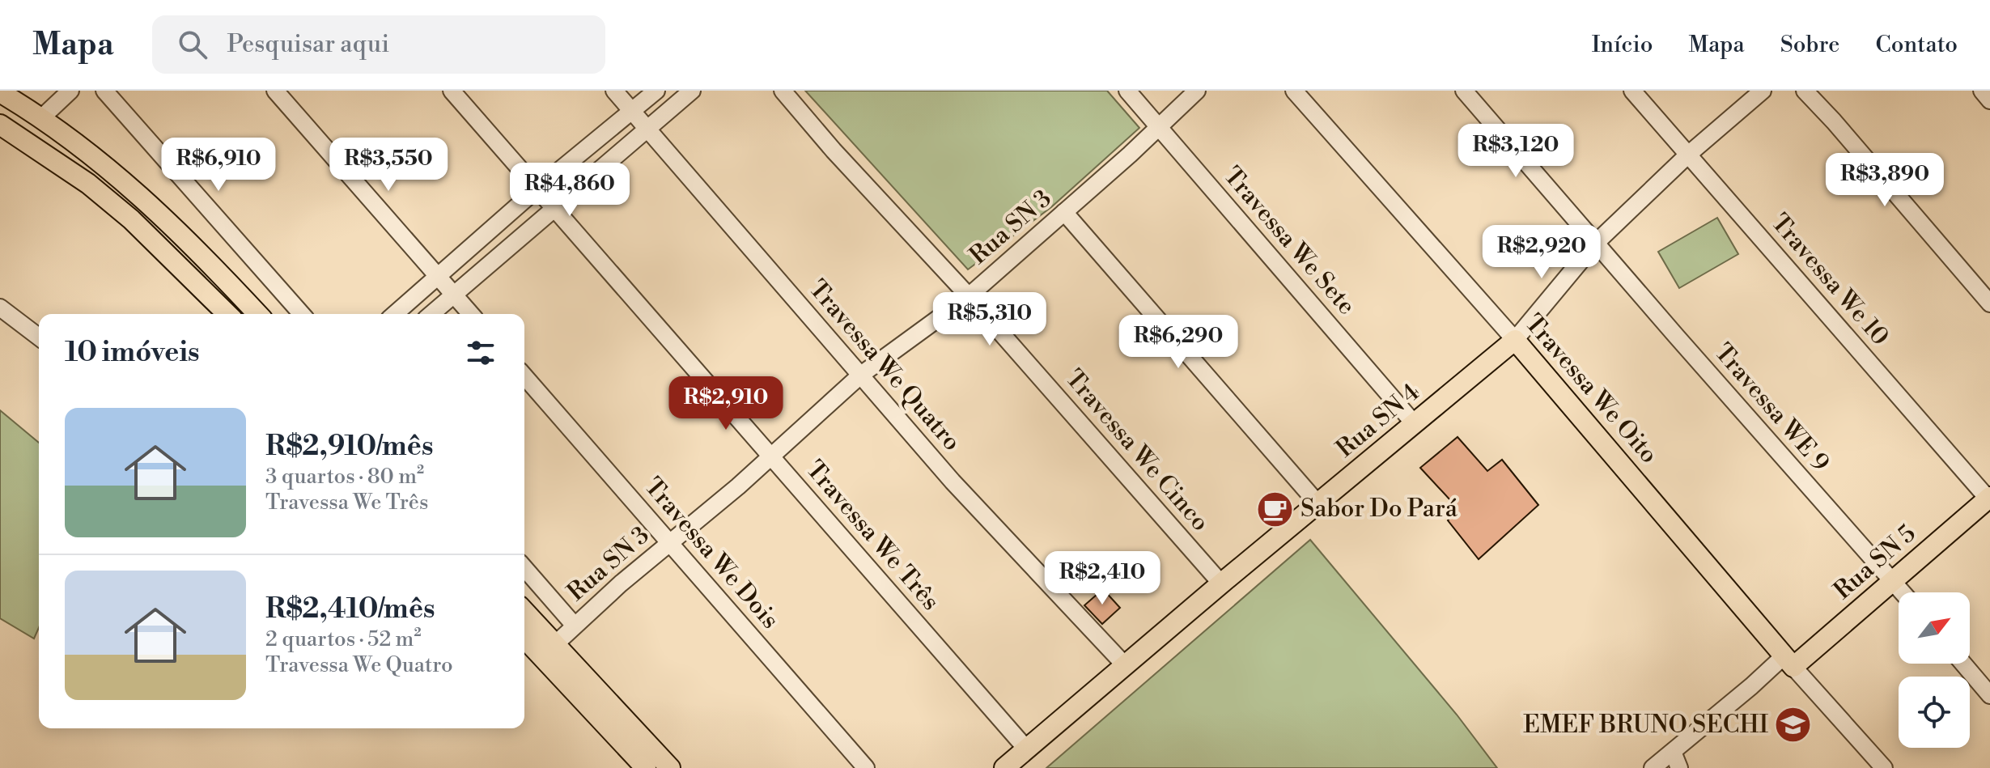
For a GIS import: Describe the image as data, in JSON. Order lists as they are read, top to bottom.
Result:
{
  "streets": {
    "main road": ["Travessa We Oito", "Rua SN 4", "Rua SN 5"],
    "street": [
      "Rua SN 3",
      "Travessa We Sete",
      "Travessa We 10",
      "Travessa We Quatro",
      "Travessa WE 9",
      "Travessa We Cinco",
      "Travessa We Três",
      "Travessa We Dois"
    ]
  },
  "crossings": [
    ["Rua SN 3", "Travessa We Sete"],
    ["Rua SN 3", "Travessa We Quatro"],
    ["Rua SN 3", "Travessa We Cinco"],
    ["Rua SN 3", "Travessa We Três"],
    ["Rua SN 3", "Travessa We Dois"],
    ["Travessa We Sete", "Rua SN 4"],
    ["Travessa We 10", "Rua SN 4"],
    ["Travessa We 10", "Rua SN 5"],
    ["Travessa We Quatro", "Rua SN 4"],
    ["Travessa We Oito", "Rua SN 4"],
    ["Travessa We Oito", "Rua SN 5"],
    ["Travessa WE 9", "Rua SN 4"],
    ["Travessa WE 9", "Rua SN 5"],
    ["Rua SN 4", "Travessa We Cinco"],
    ["Rua SN 4", "Travessa We Três"]
  ],
  "places": {
    "cafe": ["Sabor Do Pará"],
    "school or university": ["EMEF BRUNO SECHI"]
  },
  "north": "top right",
  "page": {
    "header": "Mapa",
    "search": "Pesquisar aqui",
    "nav": [
      "Início",
      "Mapa",
      "Sobre",
      "Contato"
    ],
    "price": [
      "R$3,120",
      "R$6,910",
      "R$3,550",
      "R$3,890",
      "R$4,860",
      "R$2,920",
      "R$5,310",
      "R$6,290",
      "R$2,910",
      "R$2,410"
    ],
    "heading": "10 imóveis",
    "list": [
      {
        "name": "R$2,910/mês",
        "note": "3 quartos · 80 m² · Travessa We Três"
      },
      {
        "name": "R$2,410/mês",
        "note": "2 quartos · 52 m² · Travessa We Quatro"
      }
    ]
  }
}
